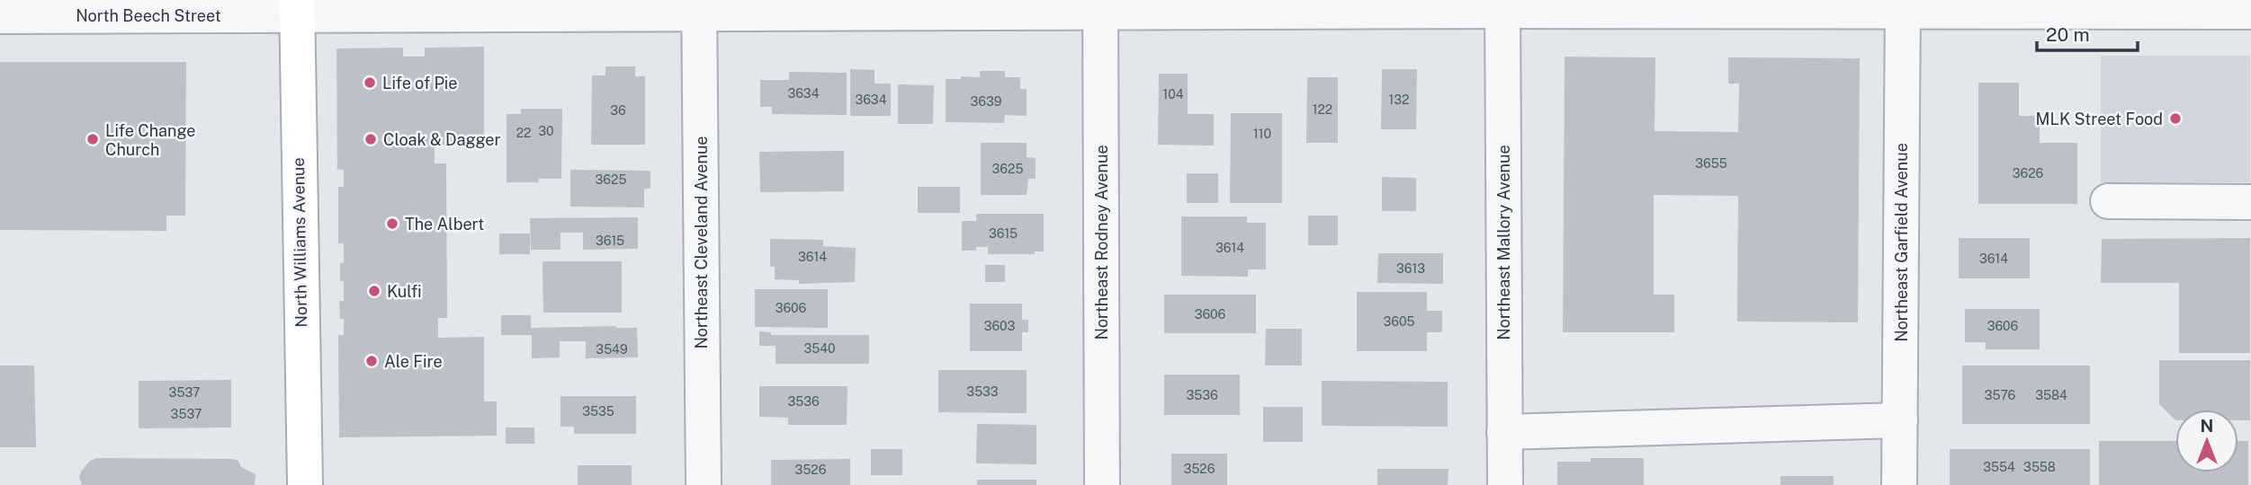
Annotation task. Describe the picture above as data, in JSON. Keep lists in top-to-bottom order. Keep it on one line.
{"streets":{"main road":["North Williams Avenue"],"street":["North Beech Street","Northeast Cleveland Avenue","Northeast Rodney Avenue","Northeast Mallory Avenue","Northeast Garfield Avenue"]},"crossings":[["North Beech Street","North Williams Avenue"],["North Beech Street","Northeast Cleveland Avenue"],["North Beech Street","Northeast Rodney Avenue"],["North Beech Street","Northeast Mallory Avenue"],["North Beech Street","Northeast Garfield Avenue"]],"places":["Life of Pie","MLK Street Food","Life Change Church","Cloak & Dagger","The Albert","Kulfi","Ale Fire"],"house_numbers":["3634","104","3634","132","3639","122","36","30","22","110","3655","3625","3626","3625","3615","3615","3614","3614","3614","3613","3606","3606","3605","3603","3606","3540","3549","3533","3537","3536","3576","3584","3536","3535","3537","3554","3558","3526","3526"],"scale_bar":"20 m","north":"top"}
